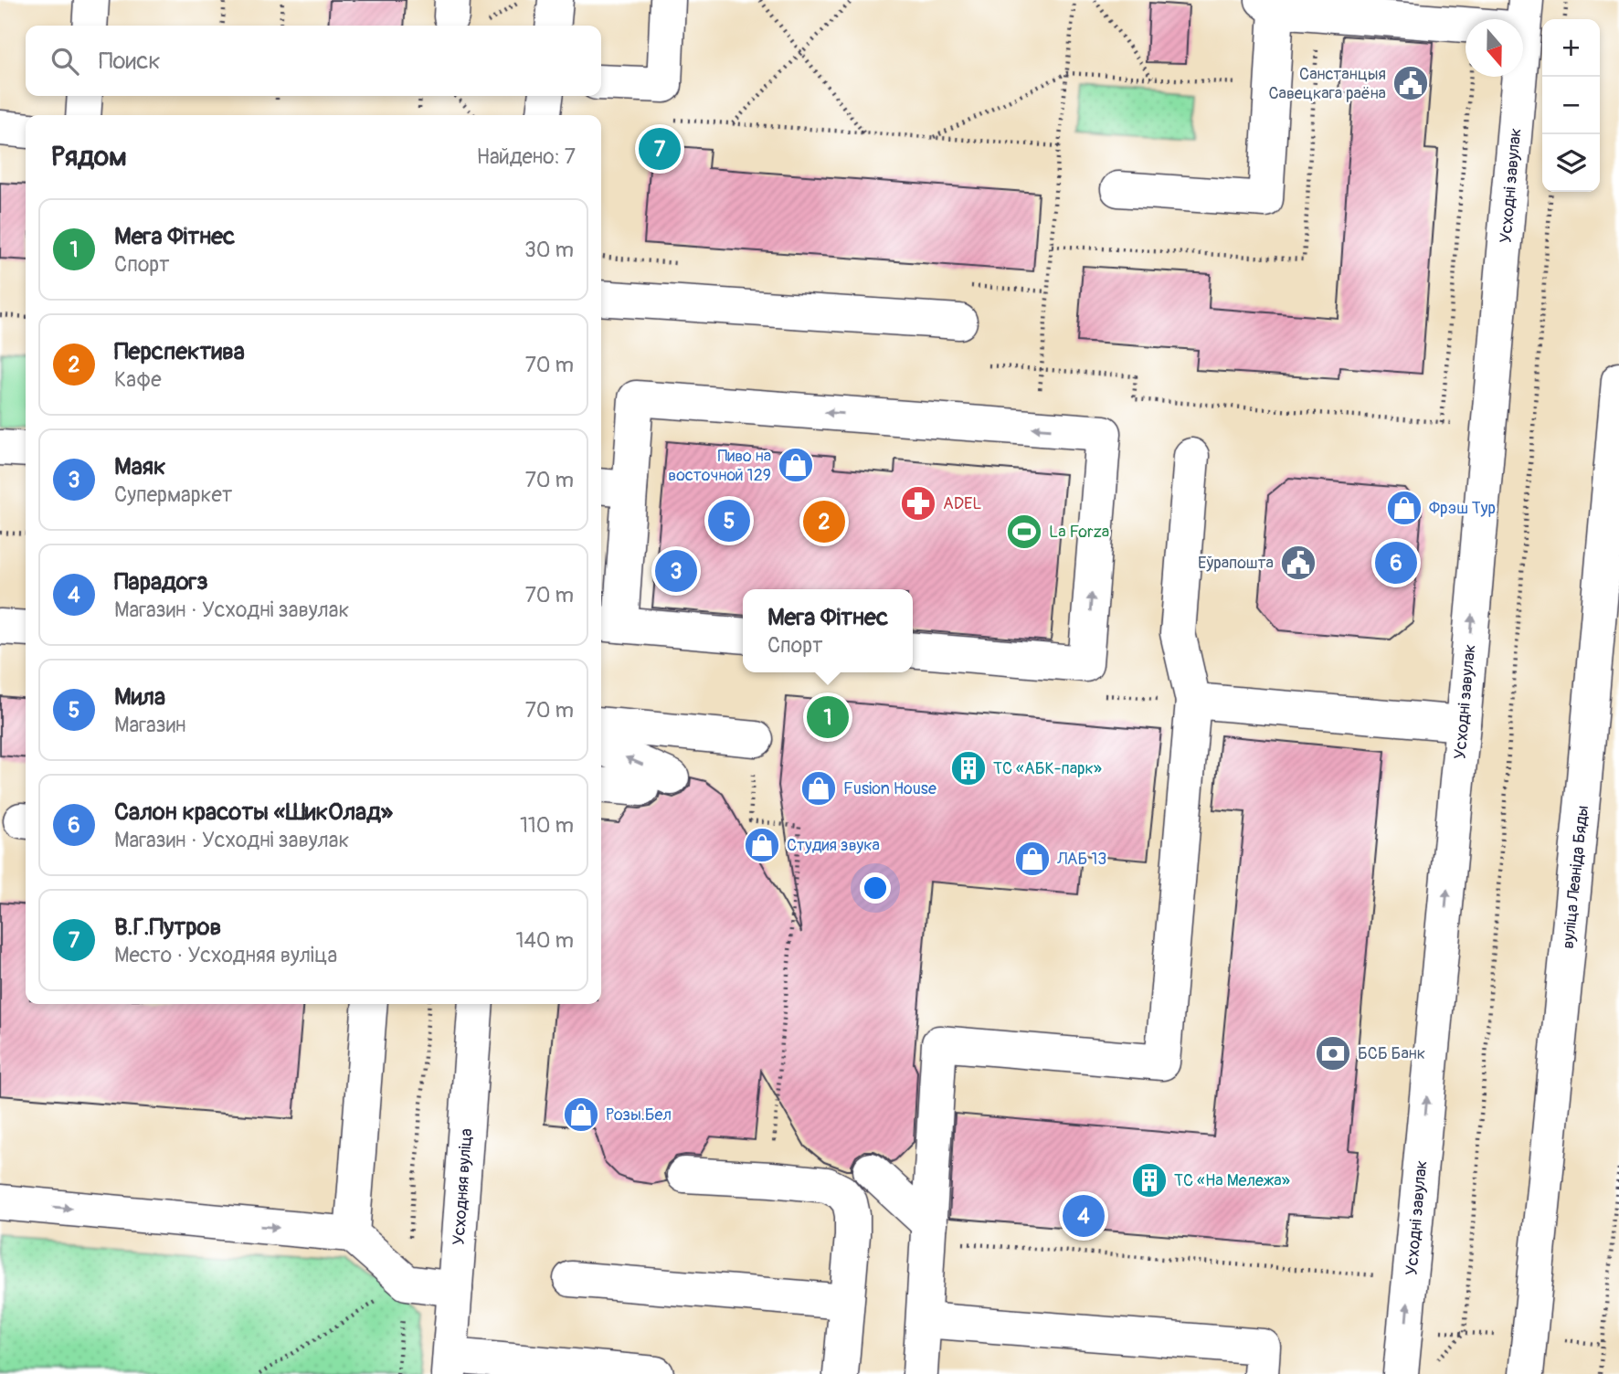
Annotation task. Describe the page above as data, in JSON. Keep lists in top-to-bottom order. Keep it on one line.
{"streets":{"street":["Усходні завулак","вуліца Леаніда Бяды","Усходняя вуліца"]},"one_way":["Усходні завулак"],"places":{"public building":["Санстанцыя Савецкага раёна","Еўрапошта"],"shop":["Пиво на восточной 129","Фрэш Тур","Fusion House","Студия звука","ЛАБ 13","Розы.Бел"],"pharmacy":["ADEL"],"sports":["La Forza"],"building":["ТС «АБК-парк»","ТС «На Мележа»"],"bank":["БСБ Банк"]},"north":"bottom","page":{"map_buttons":["+","−"],"search":"Поиск","heading":["Рядом","Найдено: 7"],"pins":["7","5","2","6","3","1","4"],"list":[{"mark":"1","name":"Мега Фітнес","note":"Спорт","value":"30 m"},{"mark":"2","name":"Перспектива","note":"Кафе","value":"70 m"},{"mark":"3","name":"Маяк","note":"Супермаркет","value":"70 m"},{"mark":"4","name":"Парадогз","note":"Магазин · Усходні завулак","value":"70 m"},{"mark":"5","name":"Мила","note":"Магазин","value":"70 m"},{"mark":"6","name":"Салон красоты «ШикОлад»","note":"Магазин · Усходні завулак","value":"110 m"},{"mark":"7","name":"В.Г.Путров","note":"Место · Усходняя вуліца","value":"140 m"}],"popup":["Мега Фітнес","Спорт"]}}
